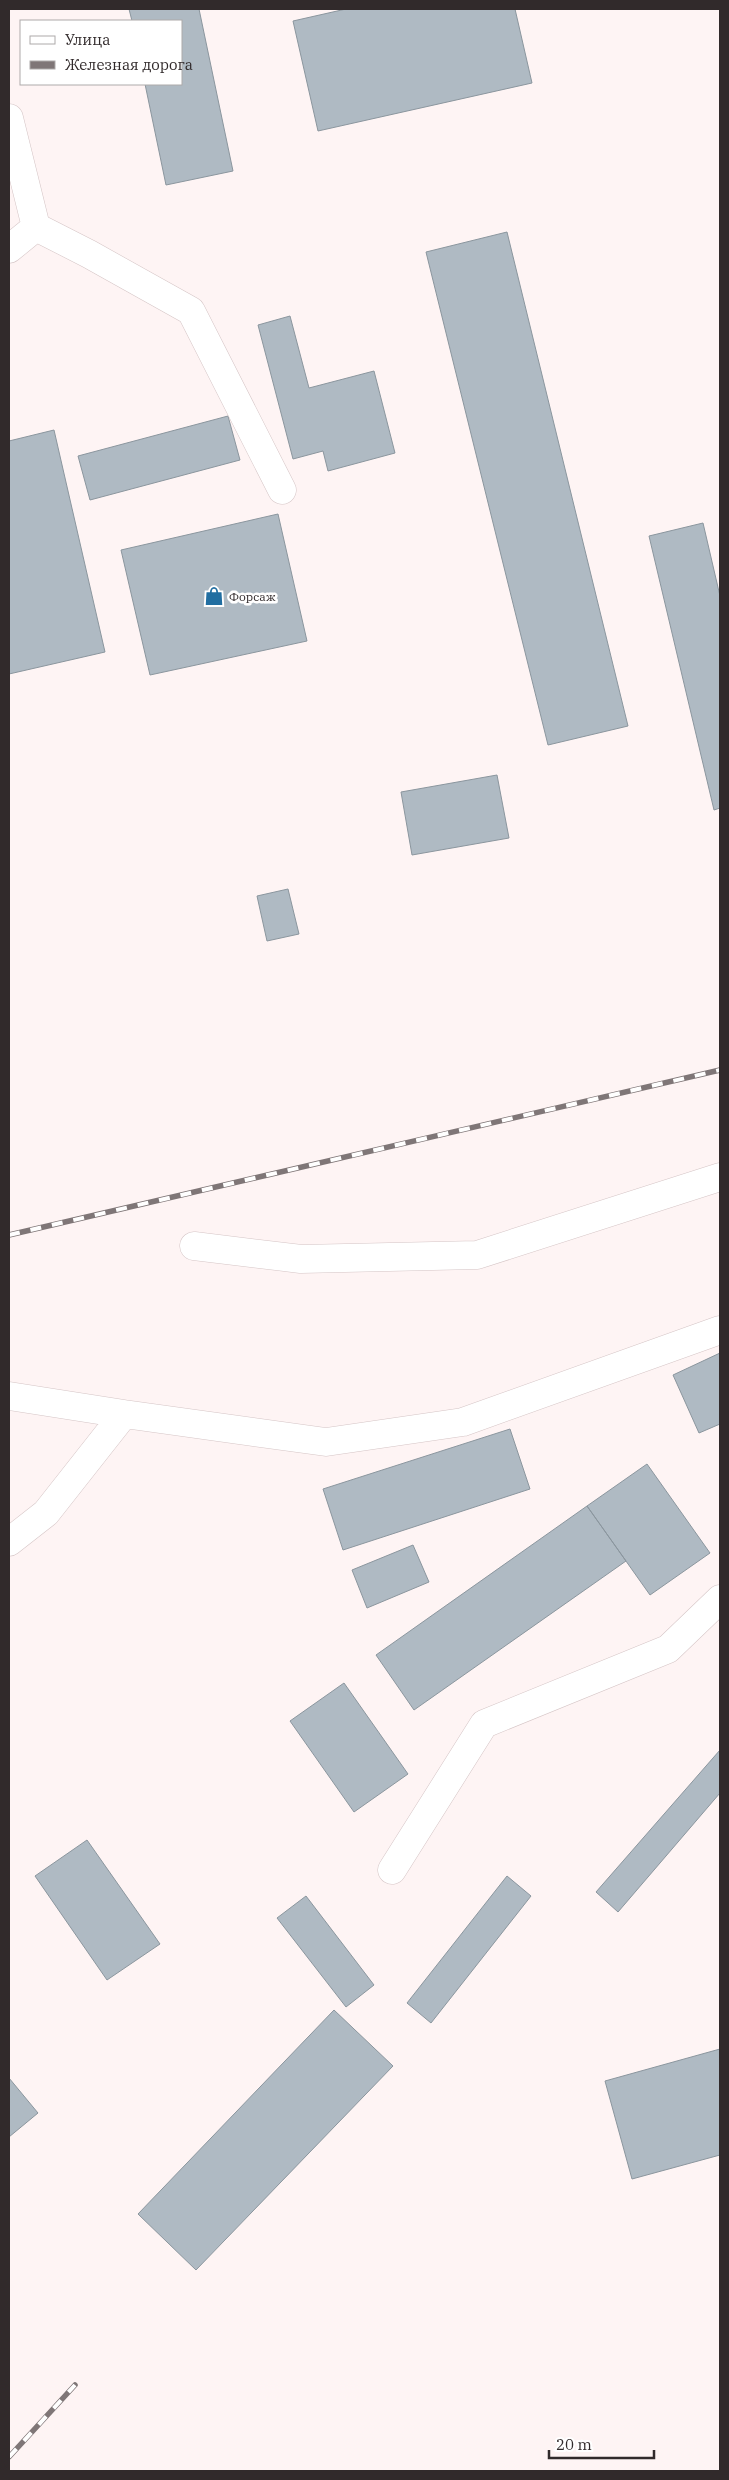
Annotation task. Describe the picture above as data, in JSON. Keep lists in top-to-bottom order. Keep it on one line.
{"places":{"shop":["Форсаж"]},"legend":["Улица","Железная дорога"],"scale_bar":"20 m"}
